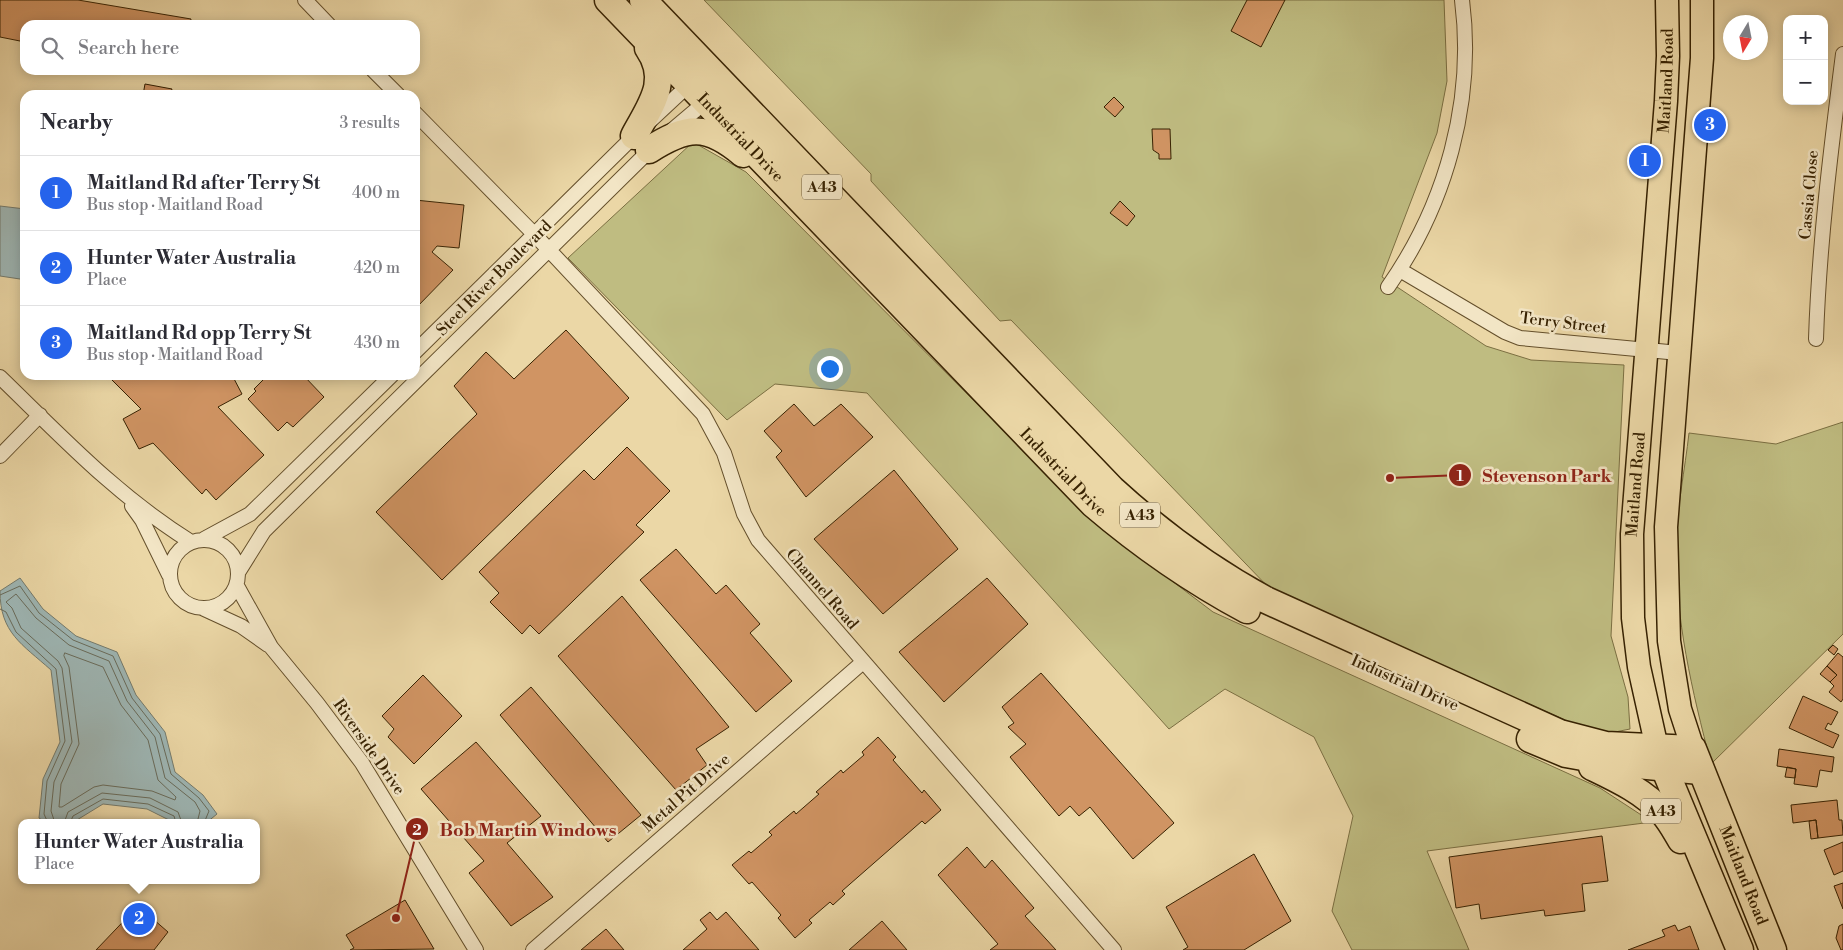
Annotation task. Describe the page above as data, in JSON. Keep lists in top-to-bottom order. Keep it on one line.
{"streets":{"highway":["Maitland Road","Industrial Drive","A43"],"street":["Cassia Close","Steel River Boulevard","Terry Street","Channel Road","Riverside Drive","Metal Pit Drive"]},"crossings":[["Maitland Road","Industrial Drive"],["Maitland Road","A43"],["Maitland Road","Terry Street"],["Industrial Drive","A43"],["Industrial Drive","Steel River Boulevard"],["Steel River Boulevard","Channel Road"],["Steel River Boulevard","Riverside Drive"],["Channel Road","Metal Pit Drive"]],"places":["Stevenson Park","Bob Martin Windows"],"north":"bottom","page":{"map_buttons":["+","−"],"search":"Search here","heading":["Nearby","3 results"],"pins":["3","1","2"],"list":[{"mark":"1","name":"Maitland Rd after Terry St","note":"Bus stop · Maitland Road","value":"400 m"},{"mark":"2","name":"Hunter Water Australia","note":"Place","value":"420 m"},{"mark":"3","name":"Maitland Rd opp Terry St","note":"Bus stop · Maitland Road","value":"430 m"}],"popup":["Hunter Water Australia","Place"]}}
